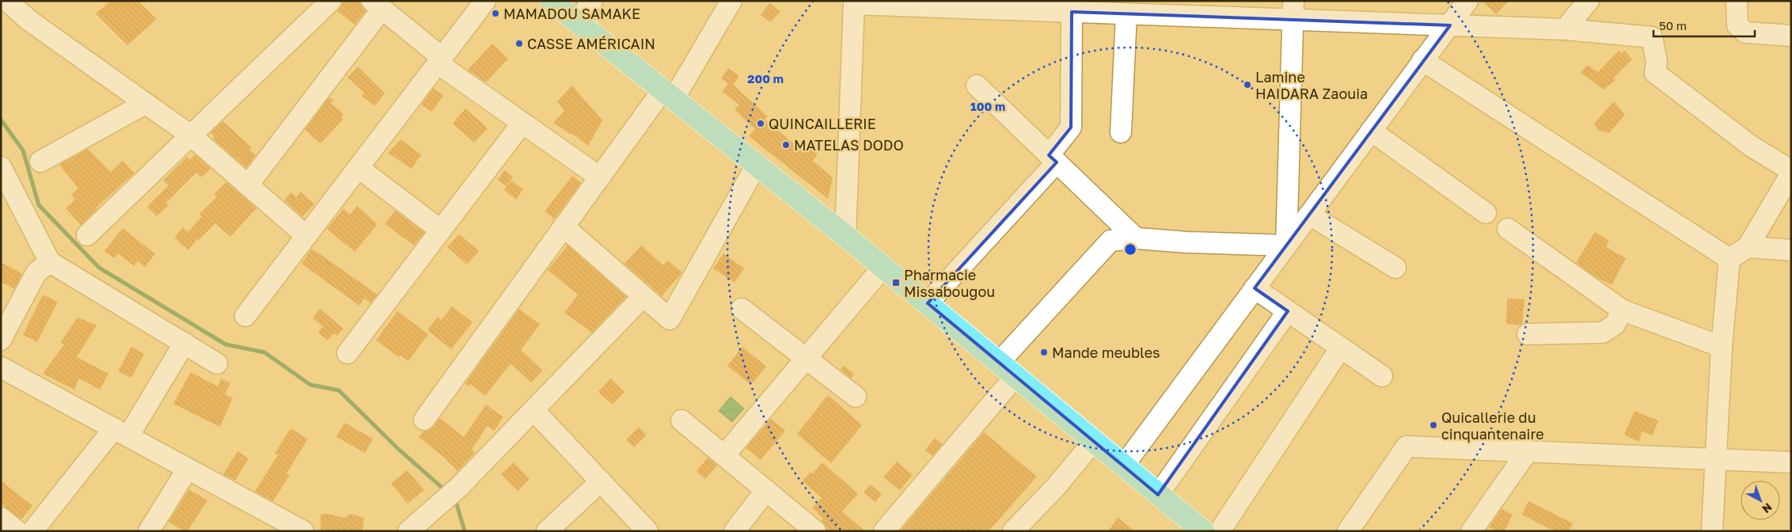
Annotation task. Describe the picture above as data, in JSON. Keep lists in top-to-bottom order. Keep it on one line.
{"places":{"other":["MAMADOU SAMAKE","CASSE AMÉRICAIN","Lamine HAIDARA Zaouia","QUINCAILLERIE","MATELAS DODO","Mande meubles","Quicallerie du cinquantenaire"],"transit":["Pharmacie Missabougou"]},"scale_bar":"50 m","north":"bottom right","rings":["200 m","100 m"]}
